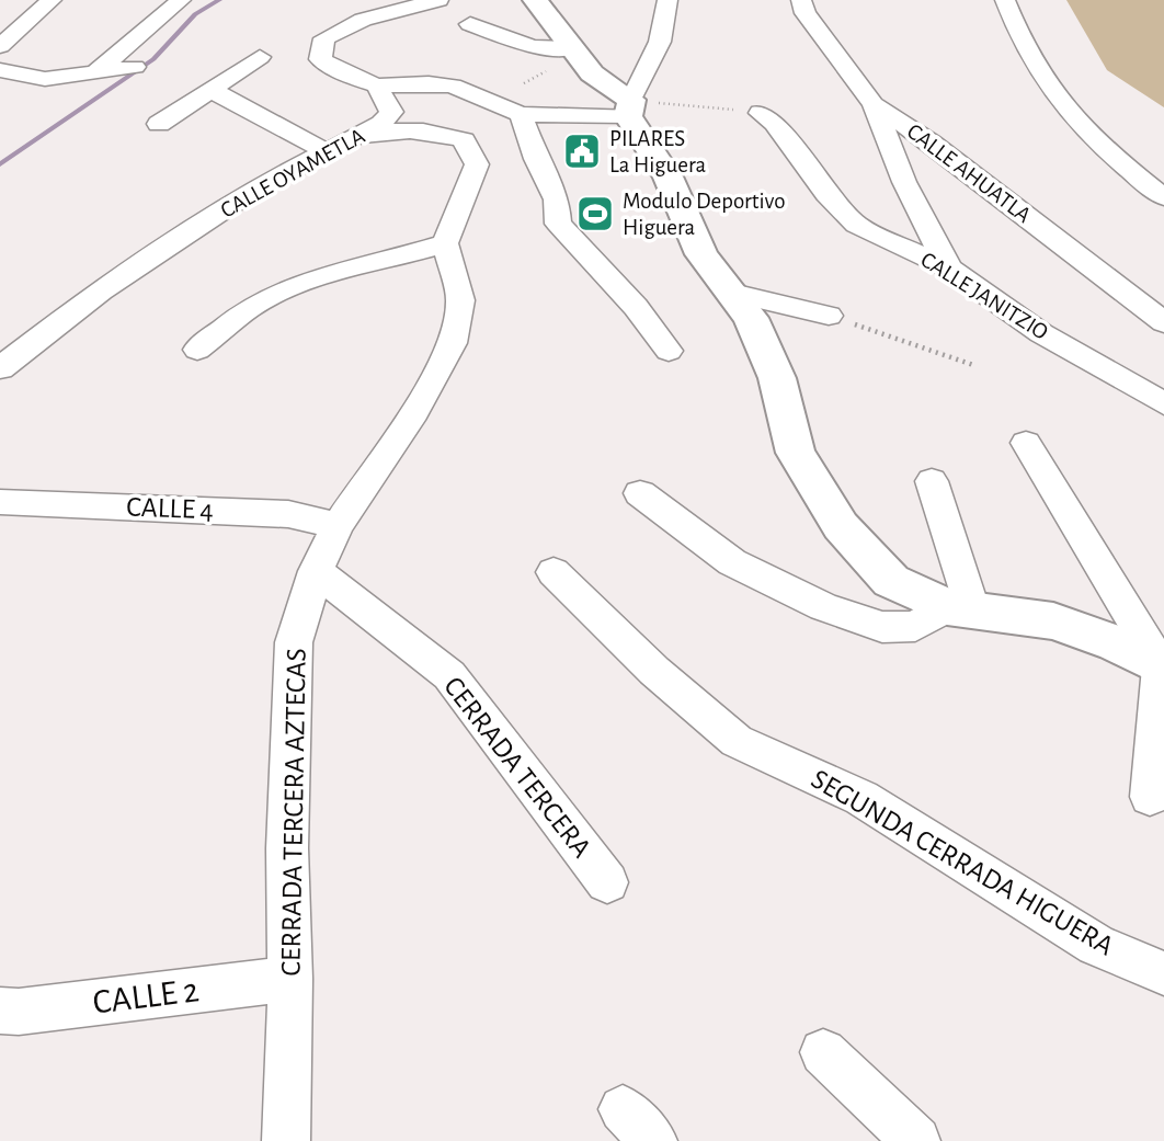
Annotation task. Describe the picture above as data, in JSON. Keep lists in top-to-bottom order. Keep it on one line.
{"streets":{"street":["CALLE OYAMETLA","CALLE AHUATLA","CALLE JANITZIO","CALLE 4","CERRADA TERCERA","CERRADA TERCERA AZTECAS","SEGUNDA CERRADA HIGUERA","CALLE 2"]},"crossings":[["CALLE 4","CERRADA TERCERA AZTECAS"],["CERRADA TERCERA","CERRADA TERCERA AZTECAS"],["CERRADA TERCERA AZTECAS","CALLE 2"]],"places":{"public building":["PILARES La Higuera"],"sports":["Modulo Deportivo Higuera"]}}
